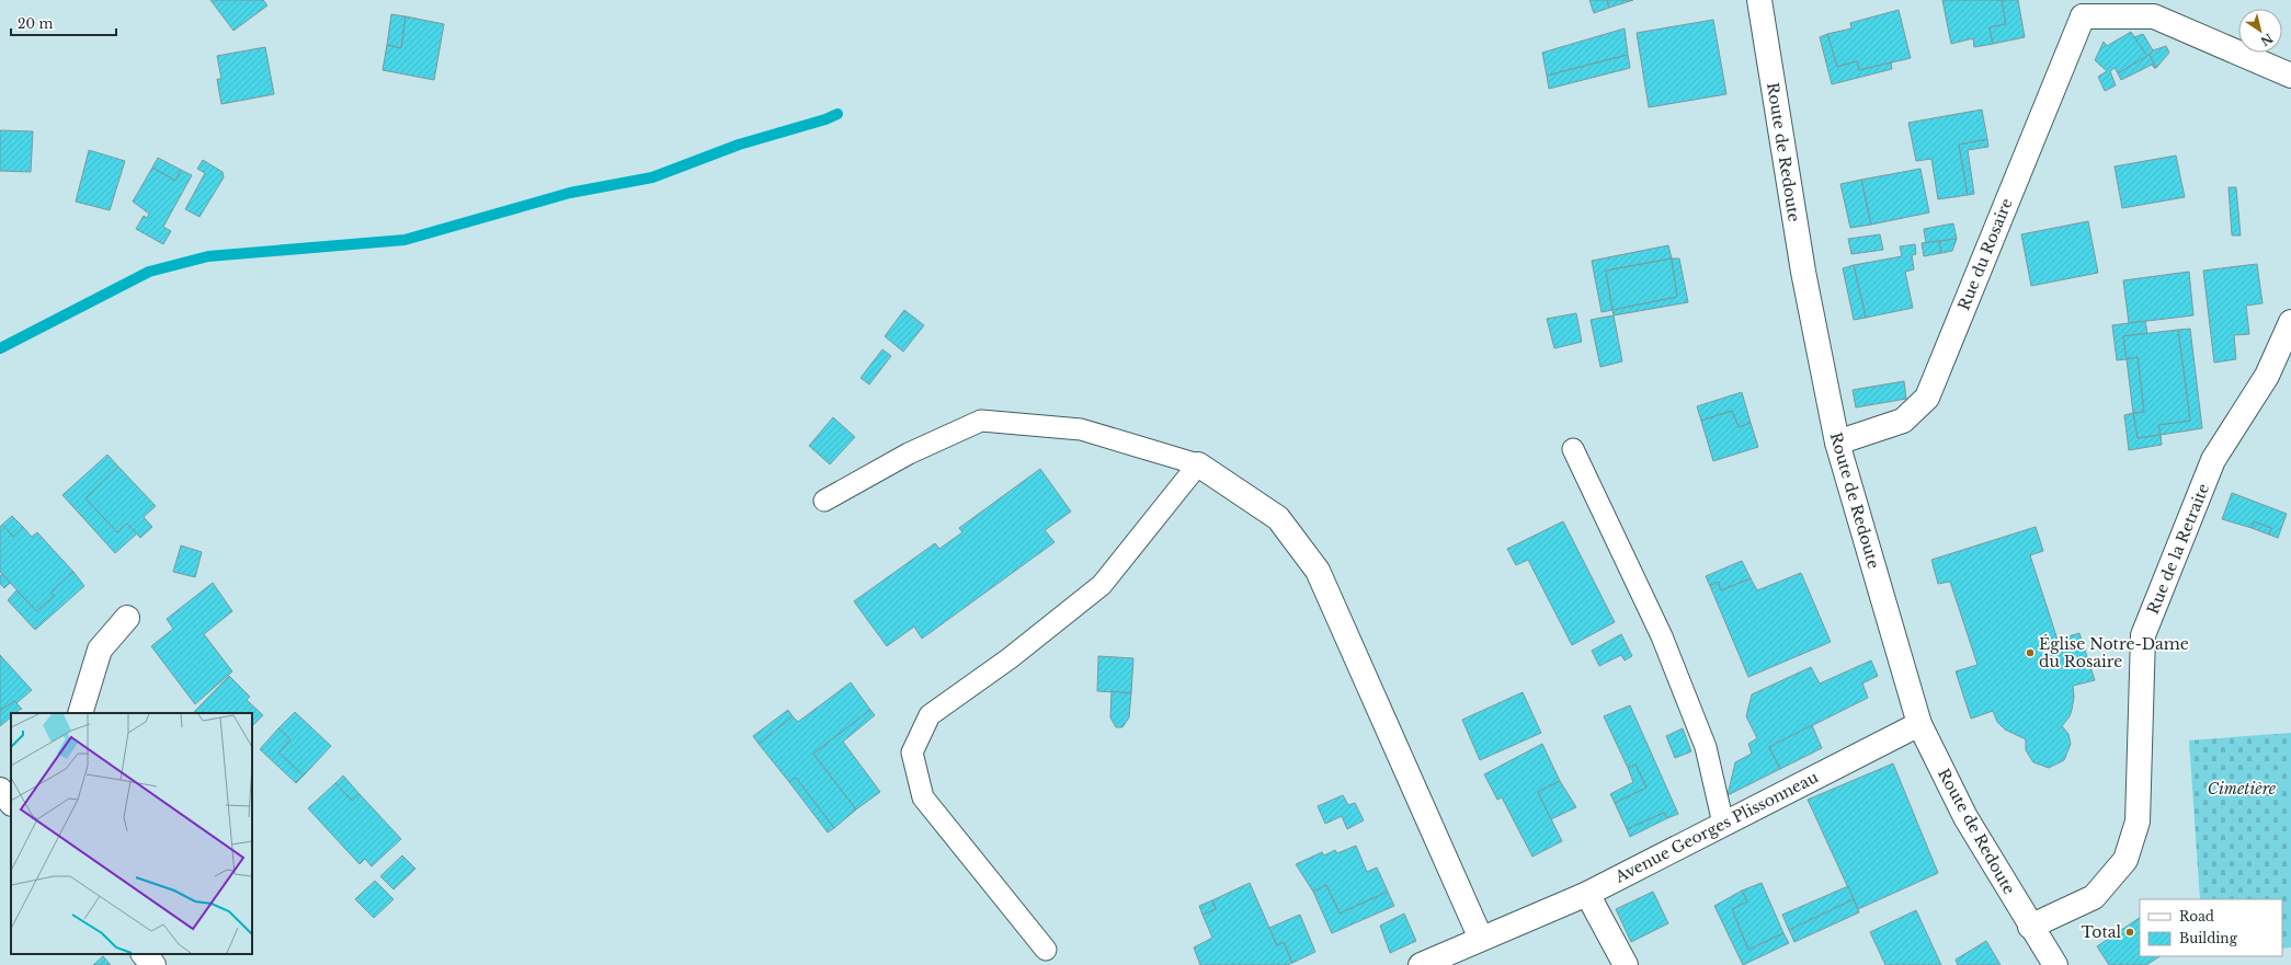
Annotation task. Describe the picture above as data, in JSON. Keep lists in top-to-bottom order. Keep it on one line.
{"streets":{"street":["Route de Redoute","Rue du Rosaire","Rue de la Retraite","Avenue Georges Plissonneau"]},"crossings":[["Route de Redoute","Rue du Rosaire"],["Route de Redoute","Rue de la Retraite"],["Route de Redoute","Avenue Georges Plissonneau"]],"parks":["Cimetière"],"places":["Église Notre-Dame du Rosaire","Total"],"legend":["Road","Building"],"scale_bar":"20 m","north":"bottom right"}
